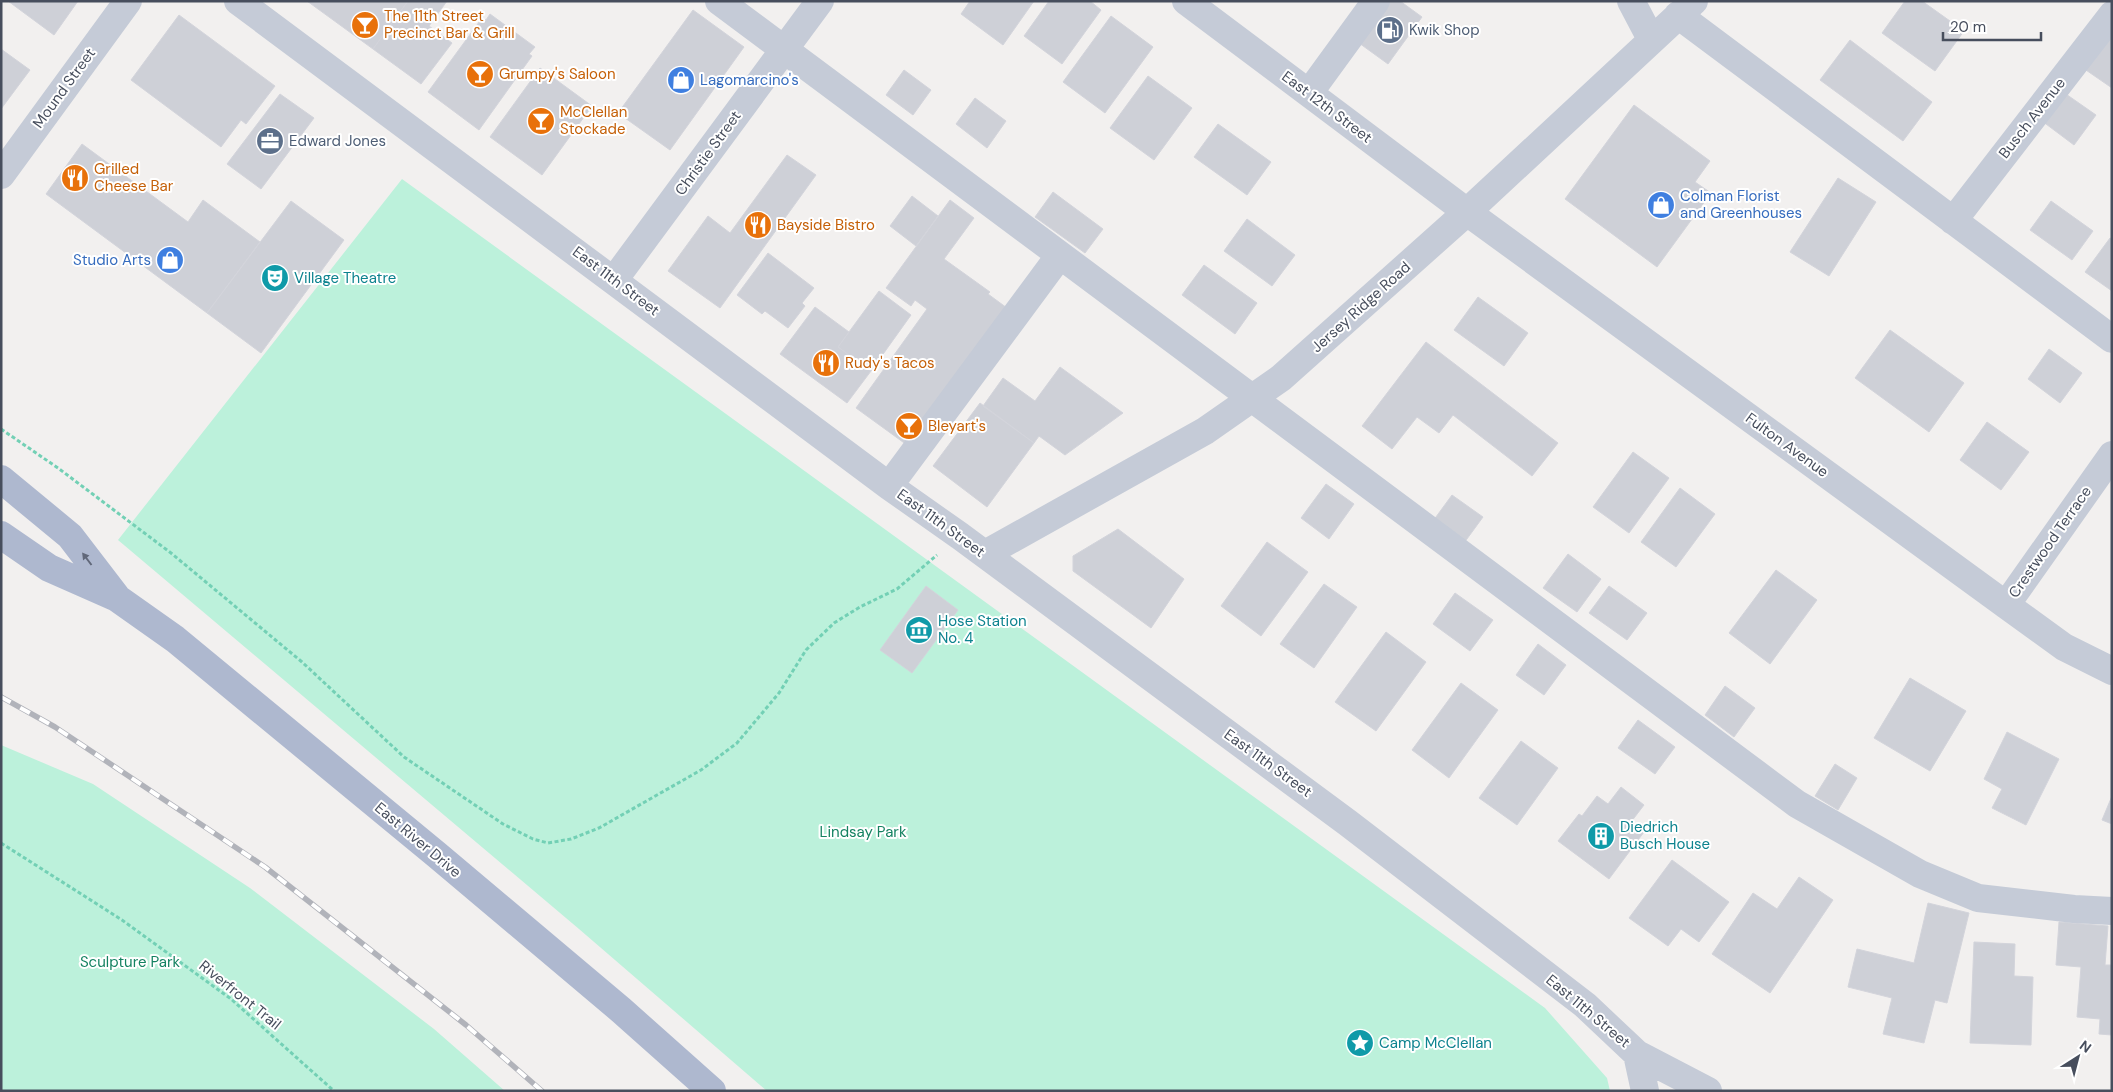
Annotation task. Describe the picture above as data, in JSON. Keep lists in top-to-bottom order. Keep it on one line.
{"streets":{"main road":["East River Drive"],"street":["Mound Street","East 12th Street","Busch Avenue","Christie Street","East 11th Street","Jersey Ridge Road","Fulton Avenue","Crestwood Terrace"],"path":["Riverfront Trail"]},"crossings":[["East 12th Street","Jersey Ridge Road"],["East 12th Street","Fulton Avenue"],["Christie Street","East 11th Street"],["East 11th Street","Jersey Ridge Road"],["Jersey Ridge Road","Fulton Avenue"],["Fulton Avenue","Crestwood Terrace"]],"parks":["Lindsay Park","Sculpture Park"],"places":{"bar":["The 11th Street Precinct Bar & Grill","Grumpy's Saloon","McClellan Stockade","Bleyart's"],"fuel station":["Kwik Shop"],"shop":["Lagomarcino's","Colman Florist and Greenhouses","Studio Arts"],"office":["Edward Jones"],"restaurant":["Grilled Cheese Bar","Bayside Bistro","Rudy's Tacos"],"theatre":["Village Theatre"],"museum":["Hose Station No. 4"],"building":["Diedrich Busch House"],"place":["Camp McClellan"]},"scale_bar":"20 m","north":"top right"}
